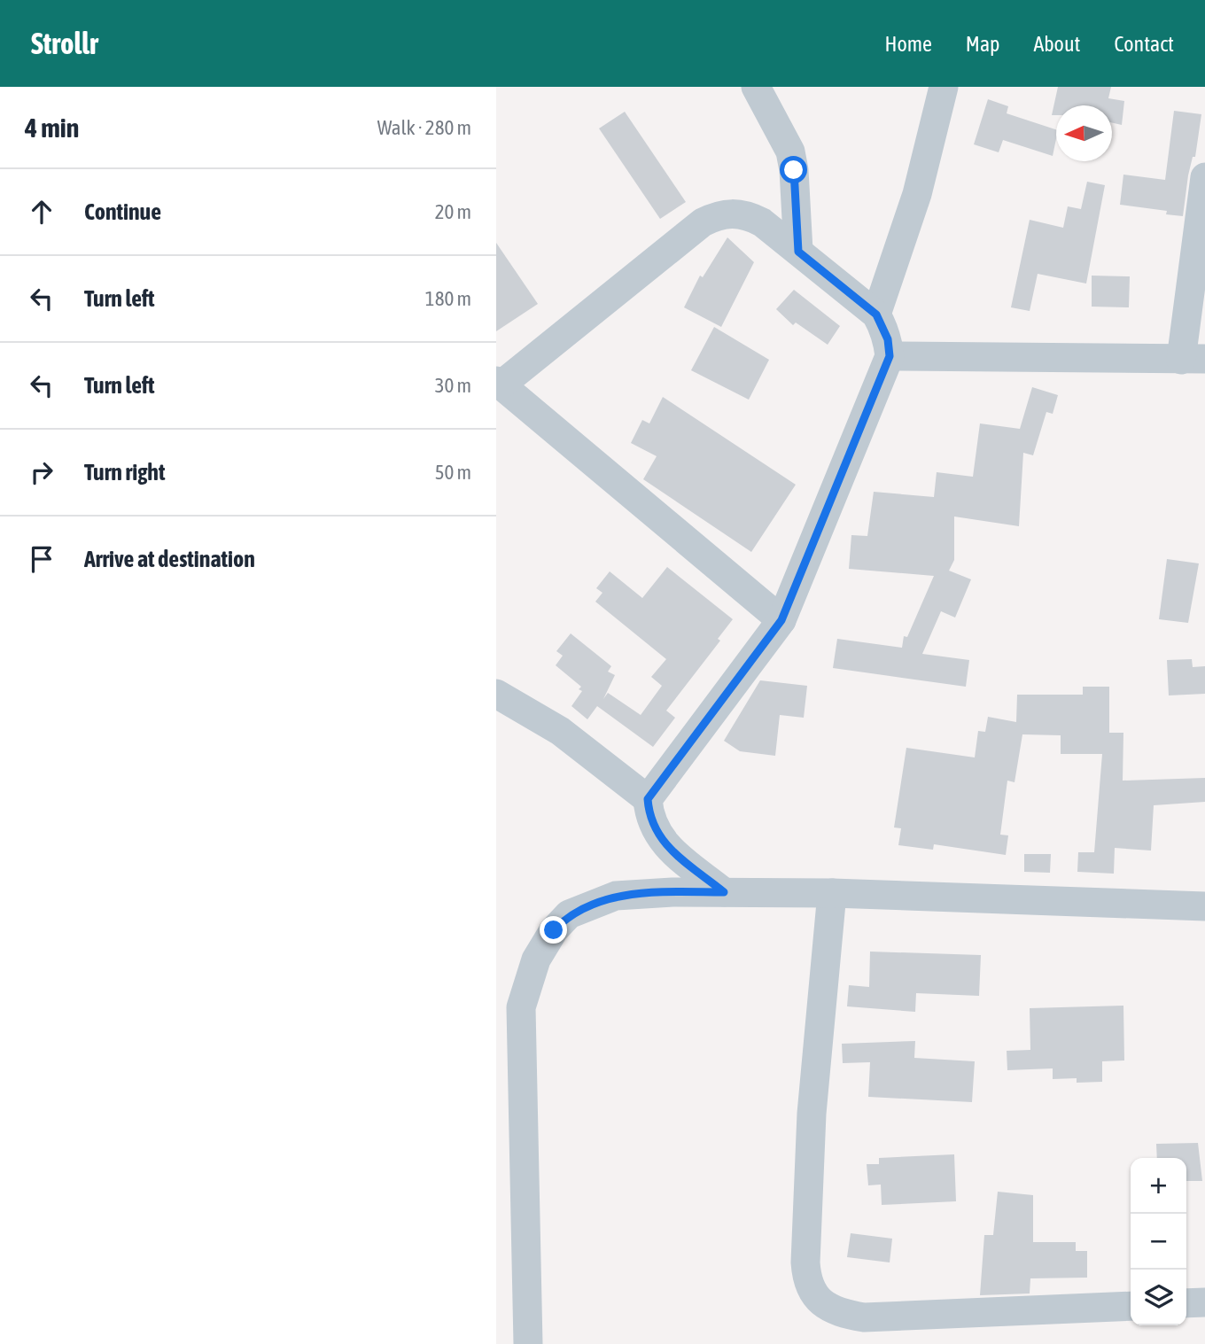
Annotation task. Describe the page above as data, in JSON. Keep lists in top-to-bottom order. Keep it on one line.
{"north":"left","page":{"header":"Strollr","nav":["Home","Map","About","Contact"],"heading":["4 min","Walk · 280 m"],"list":[["Continue","20 m"],["Turn left","180 m"],["Turn left","30 m"],["Turn right","50 m"],"Arrive at destination"],"map_buttons":["+","−"]}}
